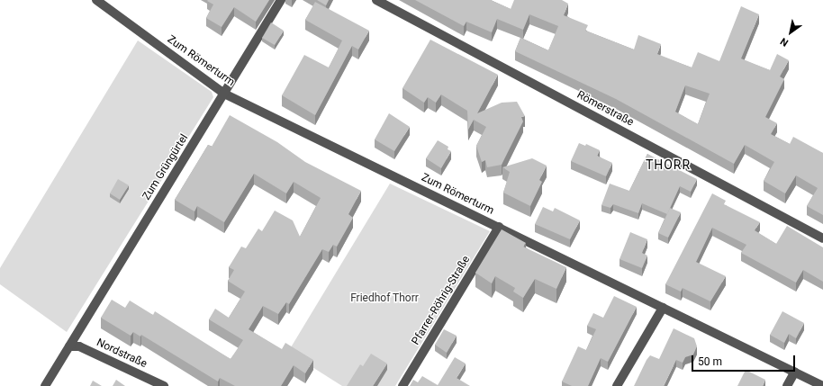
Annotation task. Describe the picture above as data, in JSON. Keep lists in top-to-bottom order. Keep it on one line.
{"streets":{"street":["Zum Römerturm","Römerstraße","Zum Grüngürtel","Pfarrer-Röhrig-Straße","Nordstraße"]},"crossings":[["Zum Römerturm","Zum Grüngürtel"],["Zum Römerturm","Pfarrer-Röhrig-Straße"],["Zum Grüngürtel","Nordstraße"]],"districts":["THORR"],"parks":["Friedhof Thorr"],"scale_bar":"50 m","north":"bottom left"}
